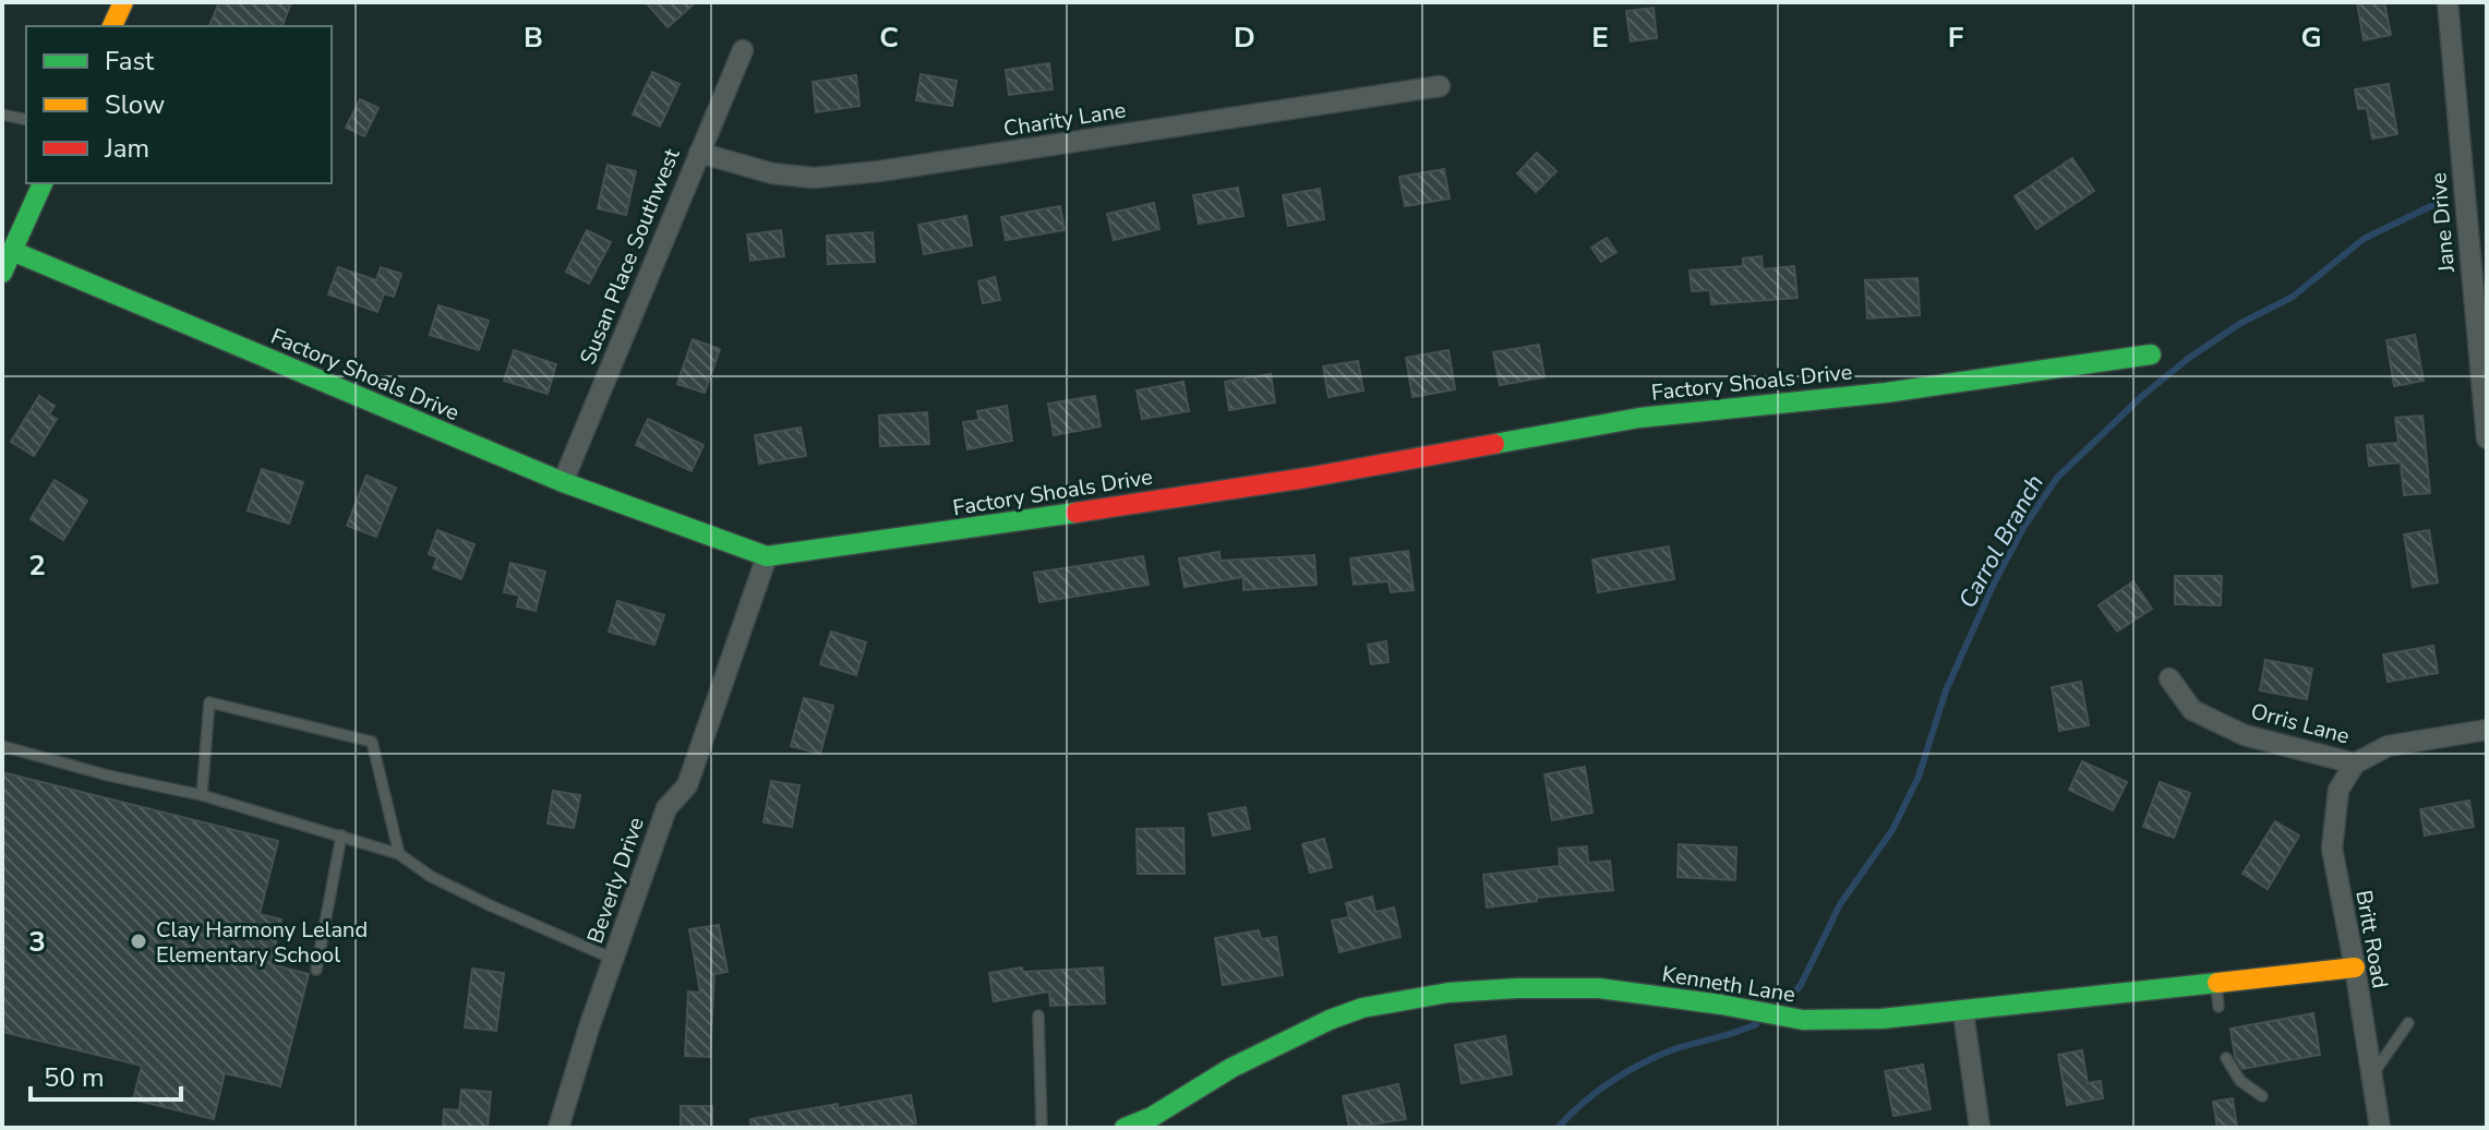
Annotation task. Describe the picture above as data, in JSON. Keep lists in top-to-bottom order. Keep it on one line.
{"streets":{"street":["Charity Lane","Jane Drive","Susan Place Southwest","Factory Shoals Drive","Orris Lane","Beverly Drive","Britt Road","Kenneth Lane"]},"crossings":[["Charity Lane","Susan Place Southwest"],["Susan Place Southwest","Factory Shoals Drive"],["Factory Shoals Drive","Beverly Drive"],["Orris Lane","Britt Road"],["Britt Road","Kenneth Lane"]],"water":["Carrol Branch"],"places":["Clay Harmony Leland Elementary School"],"legend":["Fast","Slow","Jam"],"scale_bar":"50 m","grid":{"columns":["B","C","D","E","F","G"],"rows":["2","3"]}}
